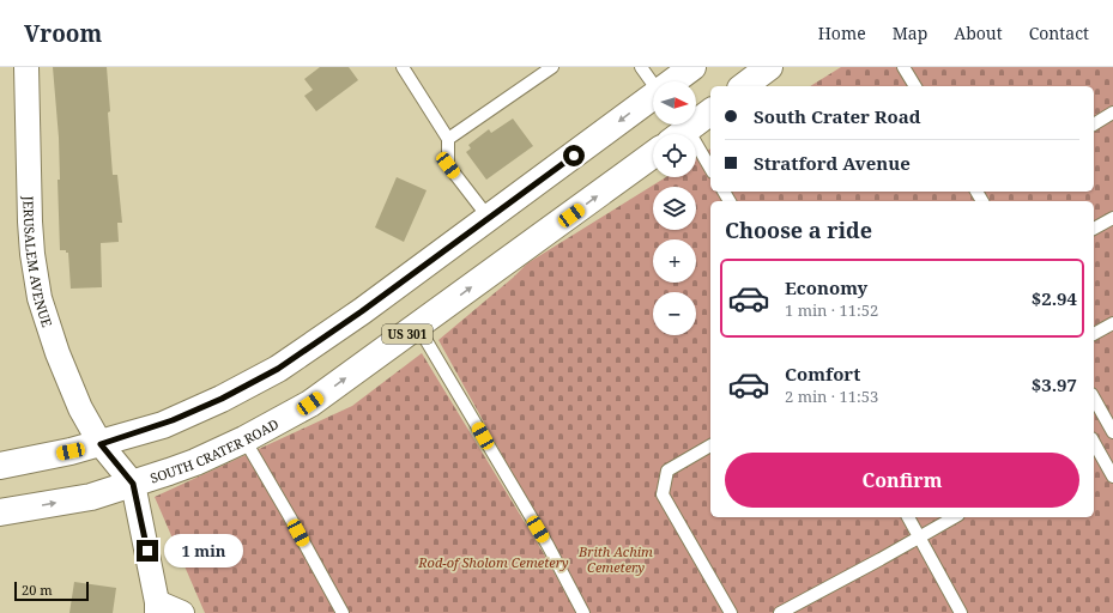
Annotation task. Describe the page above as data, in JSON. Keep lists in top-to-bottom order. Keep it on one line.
{"streets":{"main road":["US 301","SOUTH CRATER ROAD"],"street":["JERUSALEM AVENUE"]},"crossings":[["JERUSALEM AVENUE","SOUTH CRATER ROAD"]],"parks":["Brith Achim Cemetery","Rod-of Sholom Cemetery"],"scale_bar":"20 m","north":"right","page":{"header":"Vroom","nav":["Home","Map","About","Contact"],"map_buttons":["+","−"],"banner":["South Crater Road","Stratford Avenue"],"heading":"Choose a ride","list":[{"name":"Economy","note":"1 min · 11:52","value":"$2.94"},{"name":"Comfort","note":"2 min · 11:53","value":"$3.97"}],"buttons":"Confirm","bubble":"1 min","scale":"20 m"}}
